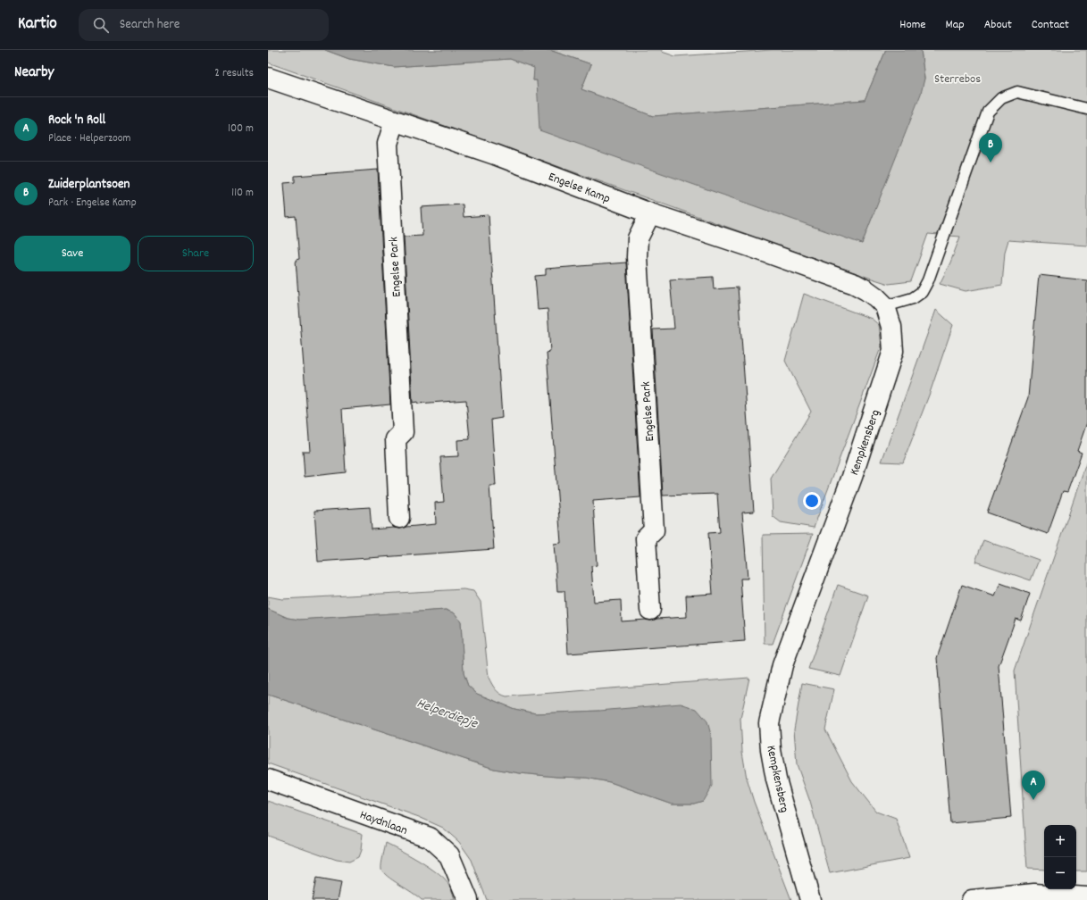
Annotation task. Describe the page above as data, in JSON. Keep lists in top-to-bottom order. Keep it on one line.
{"streets":{"street":["Engelse Kamp","Engelse Park","Kempkensberg","Haydnlaan"]},"crossings":[["Engelse Kamp","Engelse Park"],["Engelse Kamp","Kempkensberg"]],"water":["Helperdiepje"],"parks":["Sterrebos"],"page":{"header":"Kartio","search":"Search here","nav":["Home","Map","About","Contact"],"heading":["Nearby","2 results"],"list":[{"mark":"A","name":"Rock 'n Roll","note":"Place · Helperzoom","value":"100 m"},{"mark":"B","name":"Zuiderplantsoen","note":"Park · Engelse Kamp","value":"110 m"}],"pins":["B","A"],"buttons":["Save","Share"],"map_buttons":["+","−"]}}
